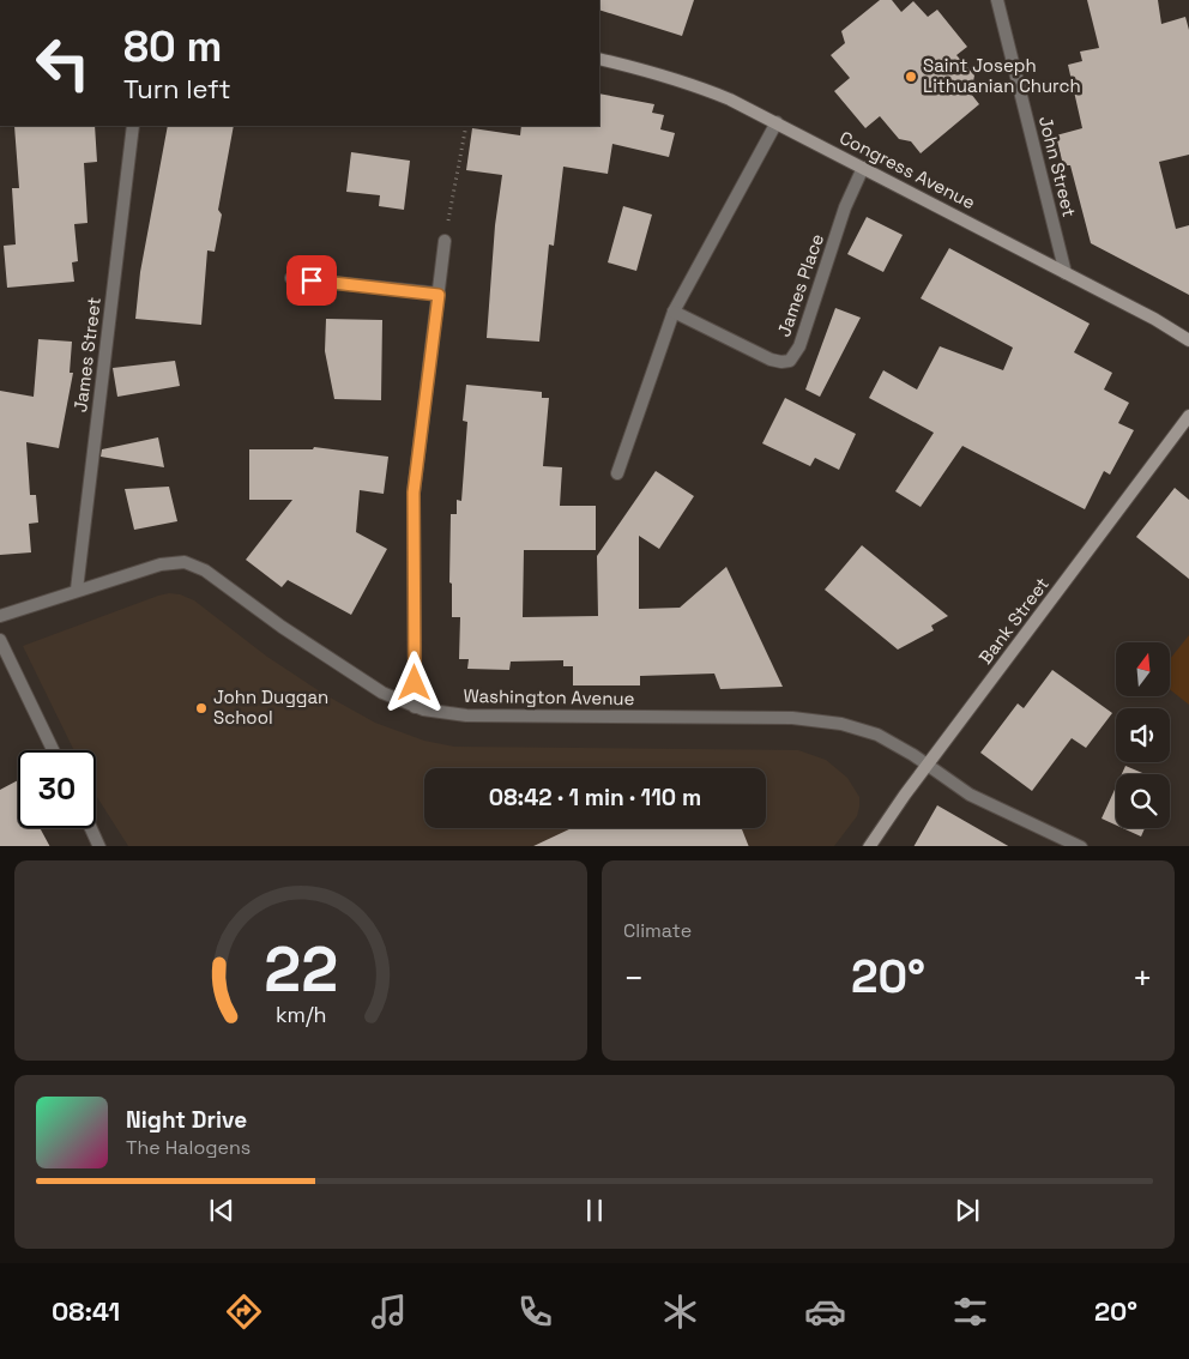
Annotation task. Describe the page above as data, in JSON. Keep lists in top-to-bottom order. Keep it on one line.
{"streets":{"street":["John Street","Congress Avenue","James Place","James Street","Bank Street","Washington Avenue"]},"crossings":[["John Street","Congress Avenue"],["Congress Avenue","James Place"],["James Street","Washington Avenue"],["Bank Street","Washington Avenue"]],"places":["Saint Joseph Lithuanian Church","John Duggan School"],"north":"top","page":{"turn":["80 m","Turn left"],"limit":"30","trip":"08:42 · 1 min · 110 m","tile":"Climate","heat":["−","20°","+"],"song":["Night Drive","The Halogens"],"tabs":["08:41","20°"],"gauge":["22","km/h"]}}
